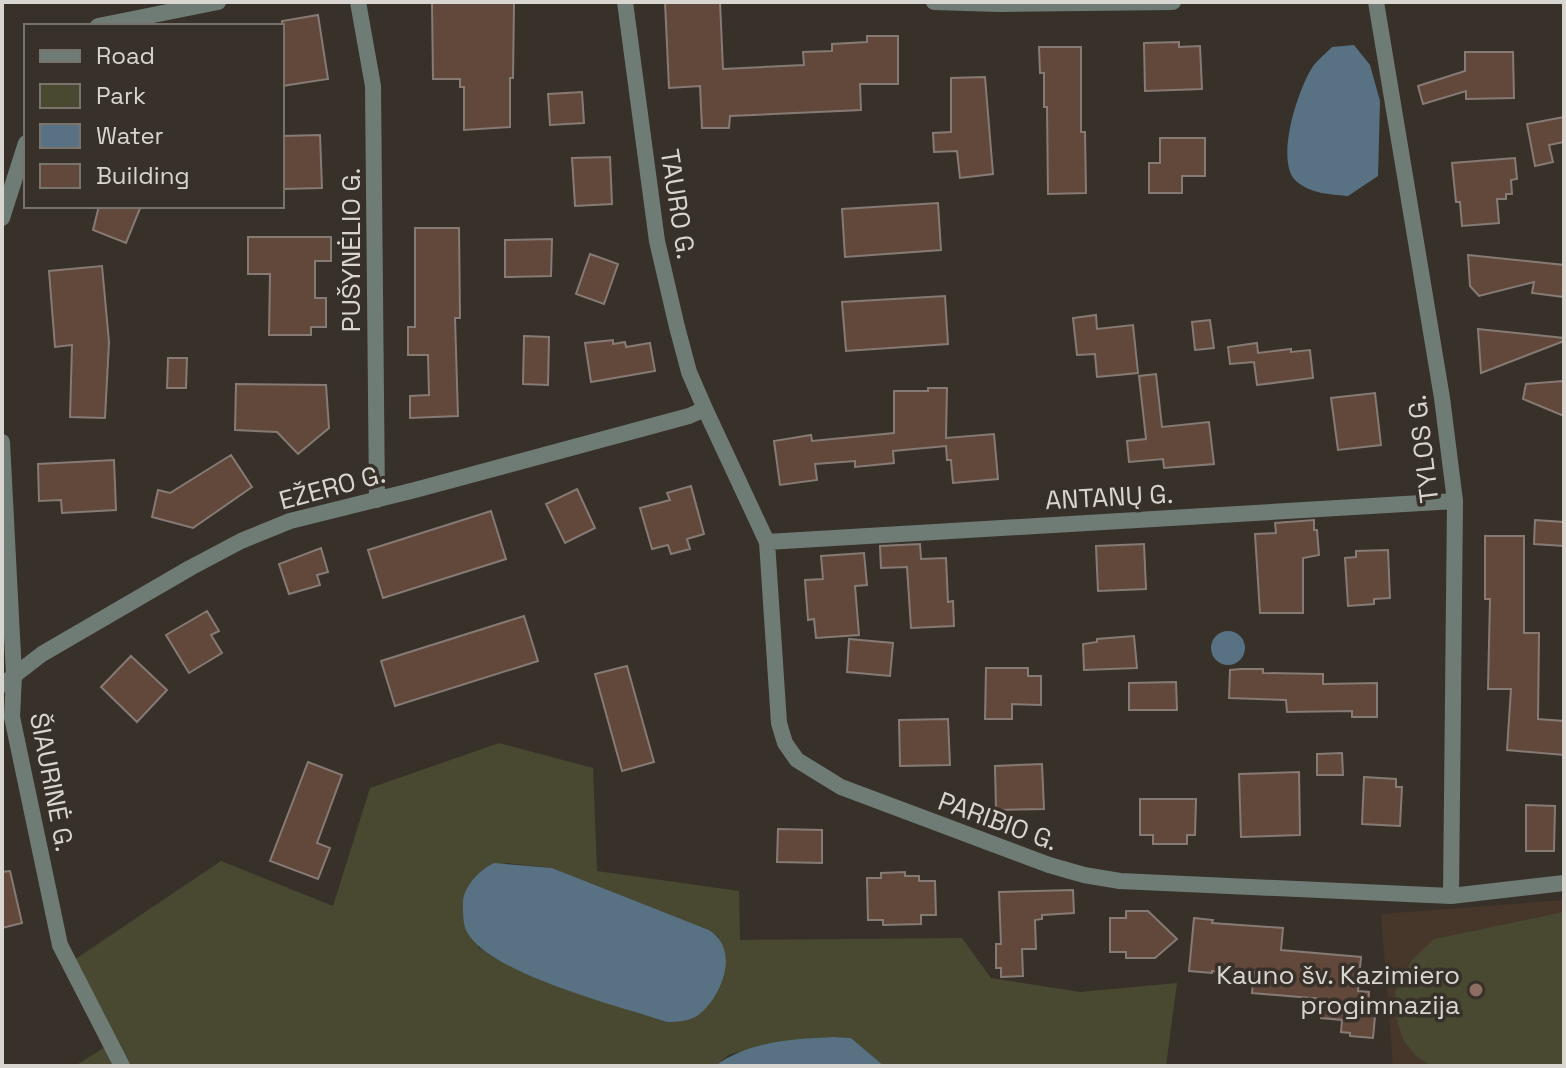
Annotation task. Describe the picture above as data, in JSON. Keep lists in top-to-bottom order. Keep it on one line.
{"streets":{"street":["TAURO G.","PUŠYNĖLIO G.","TYLOS G.","EŽERO G.","ANTANŲ G.","ŠIAURINĖ G.","PARIBIO G."]},"crossings":[["TAURO G.","EŽERO G."],["TAURO G.","PARIBIO G."],["PUŠYNĖLIO G.","EŽERO G."],["TYLOS G.","ANTANŲ G."],["TYLOS G.","PARIBIO G."],["EŽERO G.","ŠIAURINĖ G."],["EŽERO G.","PARIBIO G."],["ANTANŲ G.","PARIBIO G."]],"places":["Kauno šv. Kazimiero progimnazija"],"legend":["Road","Park","Water","Building"]}
